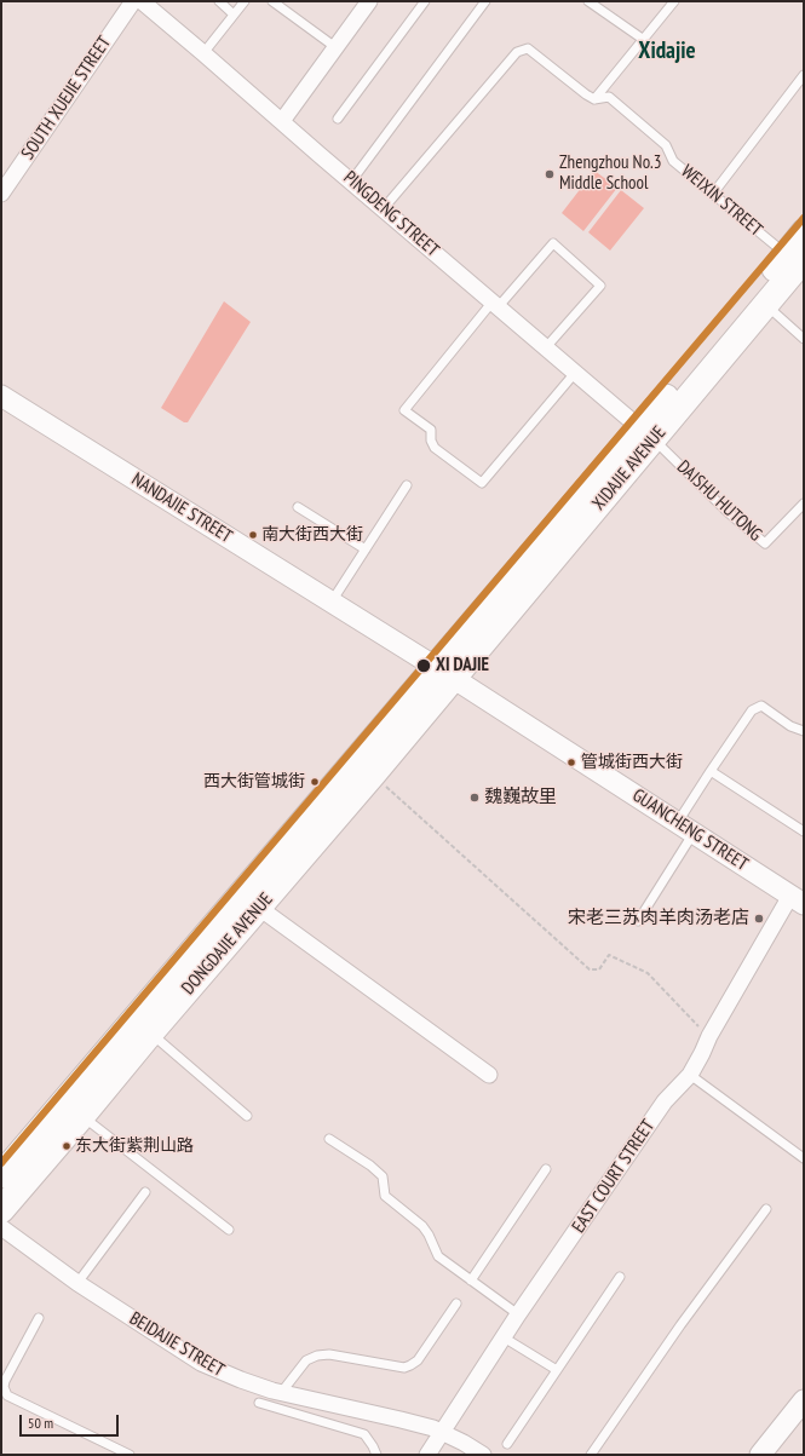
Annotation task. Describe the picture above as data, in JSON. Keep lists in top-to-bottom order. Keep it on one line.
{"streets":{"main road":["XIDAJIE AVENUE","DONGDAJIE AVENUE"],"street":["SOUTH XUEJIE STREET","PINGDENG STREET","NANDAJIE STREET","GUANCHENG STREET","EAST COURT STREET","BEIDAJIE STREET"],"lane":["WEIXIN STREET","DAISHU HUTONG"]},"crossings":[["WEIXIN STREET","XIDAJIE AVENUE"],["PINGDENG STREET","XIDAJIE AVENUE"],["PINGDENG STREET","DAISHU HUTONG"],["XIDAJIE AVENUE","DAISHU HUTONG"],["XIDAJIE AVENUE","NANDAJIE STREET"],["XIDAJIE AVENUE","GUANCHENG STREET"],["XIDAJIE AVENUE","DONGDAJIE AVENUE"],["NANDAJIE STREET","GUANCHENG STREET"],["NANDAJIE STREET","DONGDAJIE AVENUE"],["GUANCHENG STREET","DONGDAJIE AVENUE"],["GUANCHENG STREET","EAST COURT STREET"],["EAST COURT STREET","BEIDAJIE STREET"]],"districts":["Xidajie"],"places":["Zhengzhou No.3 Middle School","南大街西大街","XI DAJIE","管城街西大街","西大街管城街","魏巍故里","宋老三苏肉羊肉汤老店","东大街紫荆山路"],"scale_bar":"50 m"}
